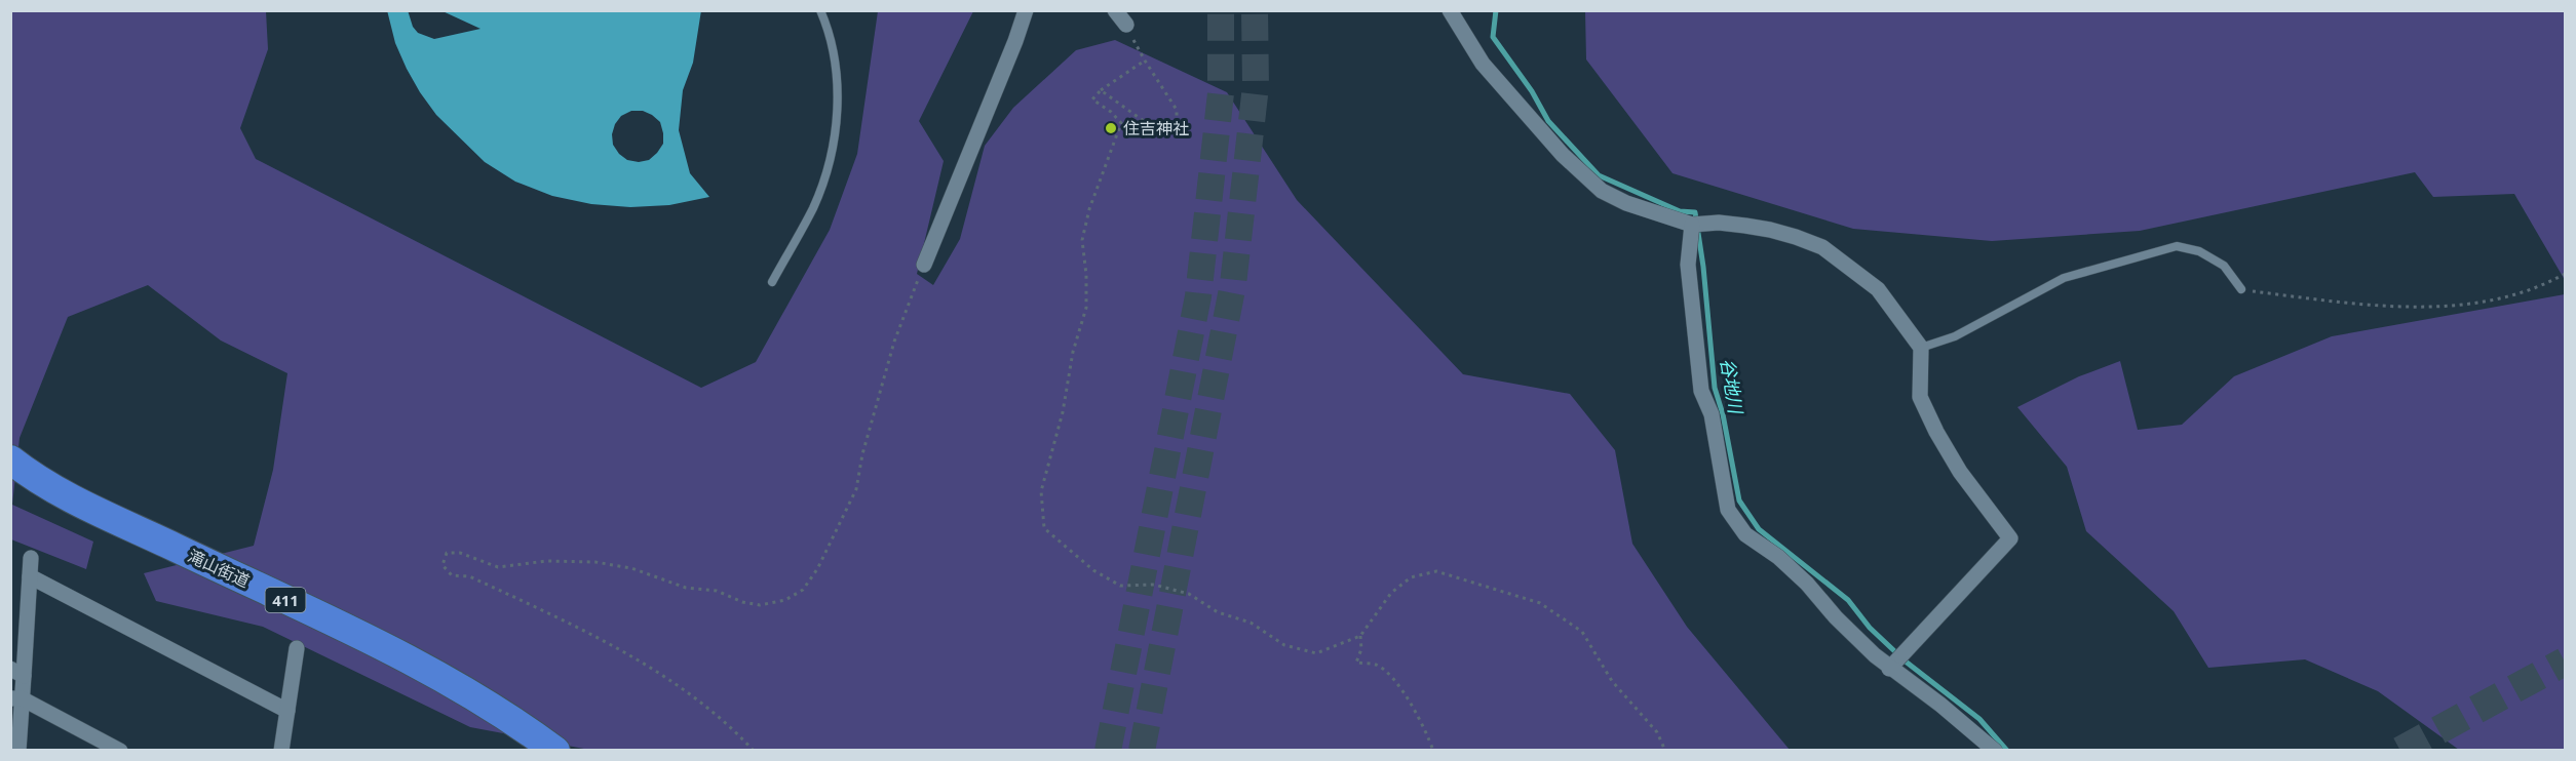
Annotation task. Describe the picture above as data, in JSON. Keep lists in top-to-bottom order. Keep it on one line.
{"streets":{"highway":["滝山街道","411"]},"water":["谷地川"],"places":["住吉神社"]}
